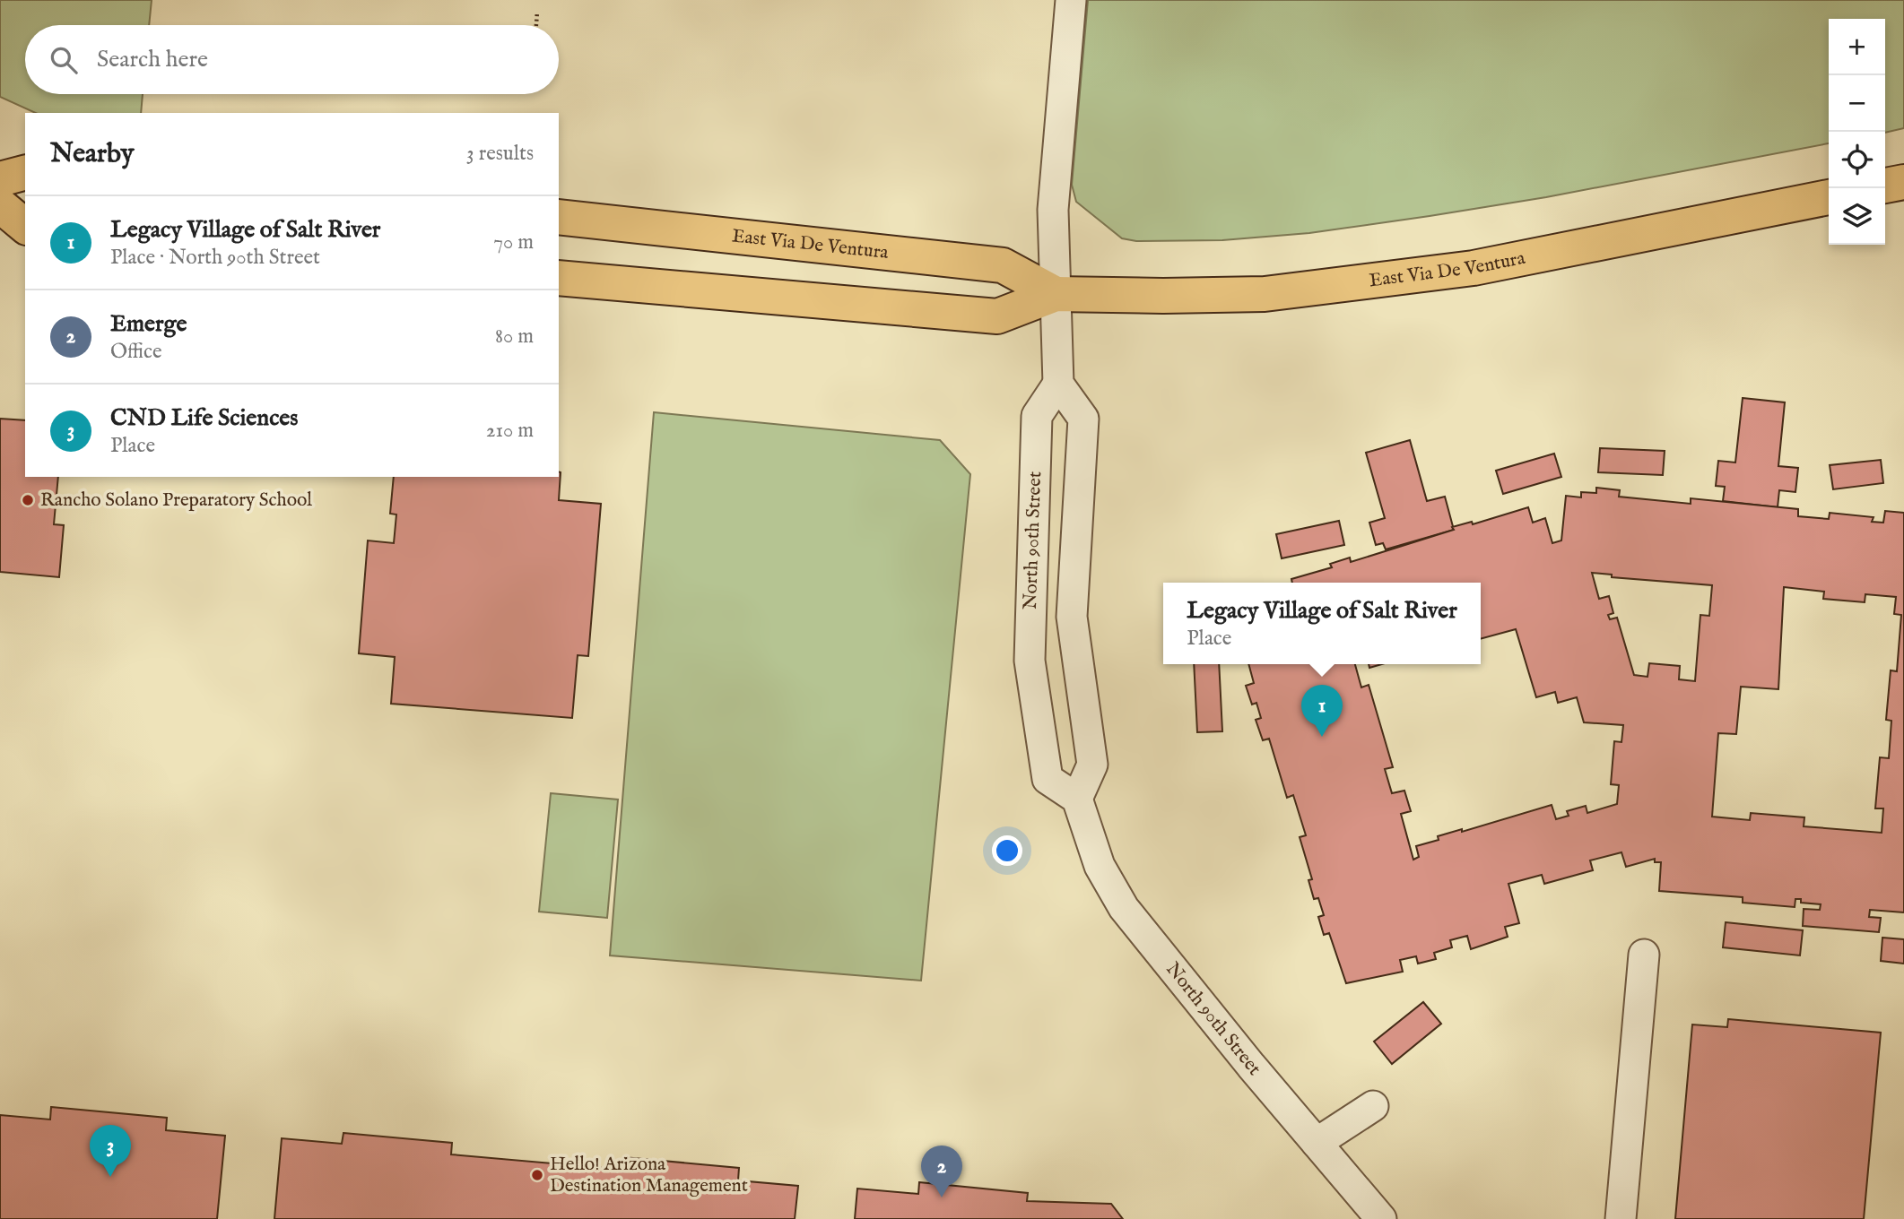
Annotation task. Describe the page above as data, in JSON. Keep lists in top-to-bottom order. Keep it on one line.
{"streets":{"main road":["East Via De Ventura"],"street":["North 90th Street"]},"places":["Rancho Solano Preparatory School","Hello! Arizona Destination Management"],"page":{"map_buttons":["+","−"],"search":"Search here","heading":["Nearby","3 results"],"list":[{"mark":"1","name":"Legacy Village of Salt River","note":"Place · North 90th Street","value":"70 m"},{"mark":"2","name":"Emerge","note":"Office","value":"80 m"},{"mark":"3","name":"CND Life Sciences","note":"Place","value":"210 m"}],"popup":["Legacy Village of Salt River","Place"],"pins":["1","3","2"]}}
